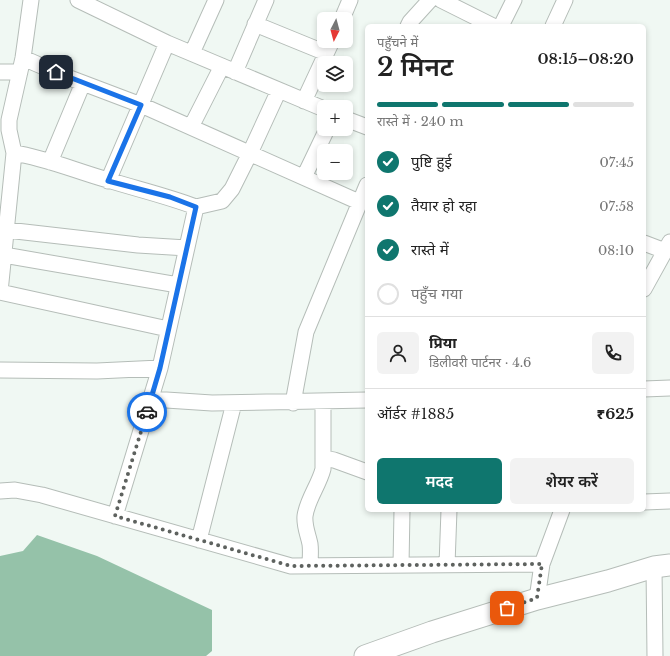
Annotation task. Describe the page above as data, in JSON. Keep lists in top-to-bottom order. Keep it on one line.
{"north":"bottom","page":{"map_buttons":["+","−"],"heading":["2 मिनट","पहुँचने में","08:15–08:20"],"panel":["प्रिया","डिलीवरी पार्टनर · 4.6","ऑर्डर #1885","₹625"],"bar":"रास्ते में · 240 m","list":[["पुष्टि हुई","07:45"],["तैयार हो रहा","07:58"],["रास्ते में","08:10"],"पहुँच गया"],"buttons":["मदद","शेयर करें"]}}
